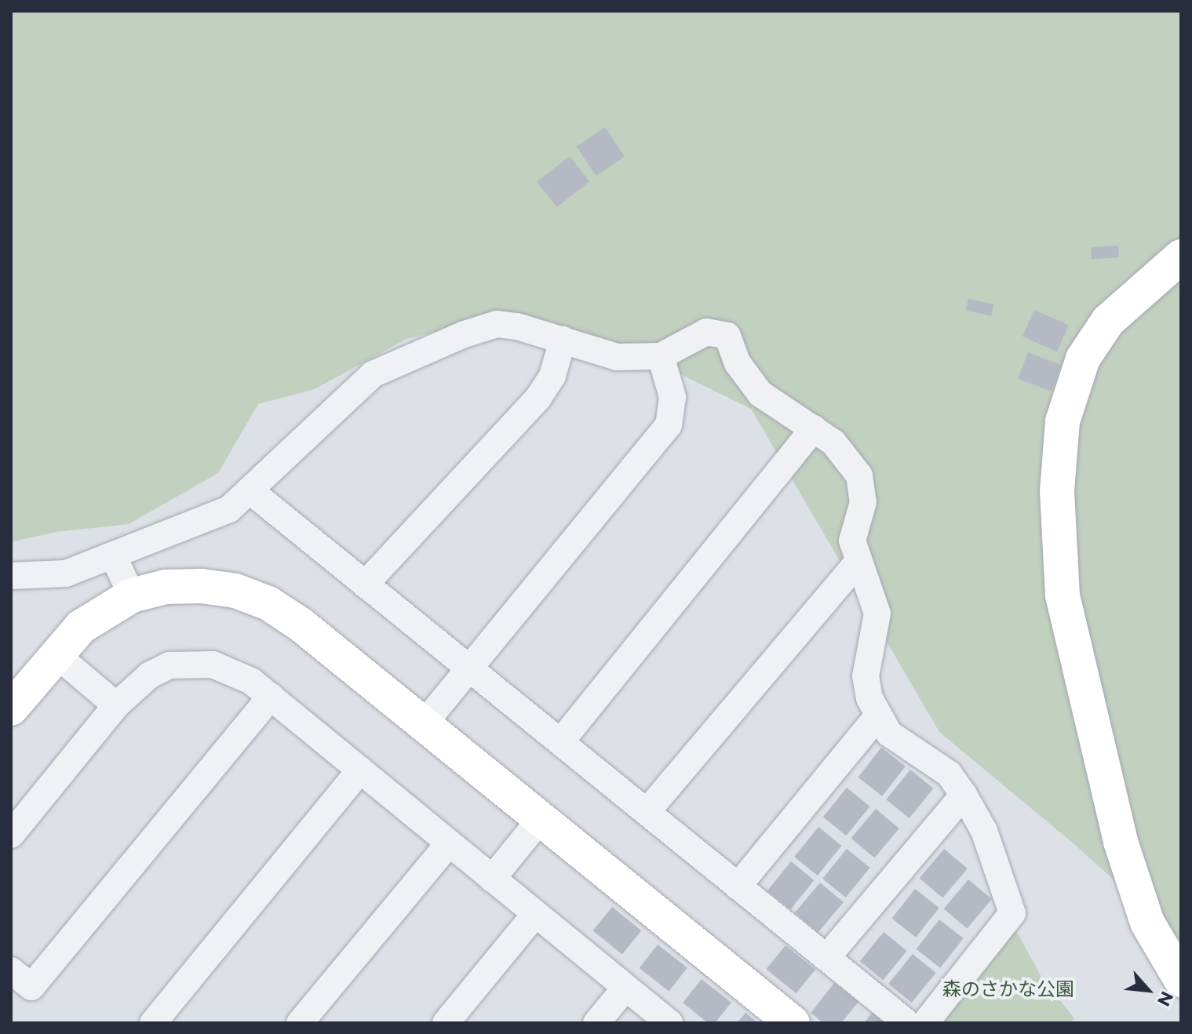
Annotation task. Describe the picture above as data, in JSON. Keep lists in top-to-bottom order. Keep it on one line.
{"parks":["森のさかな公園"],"north":"bottom right"}
